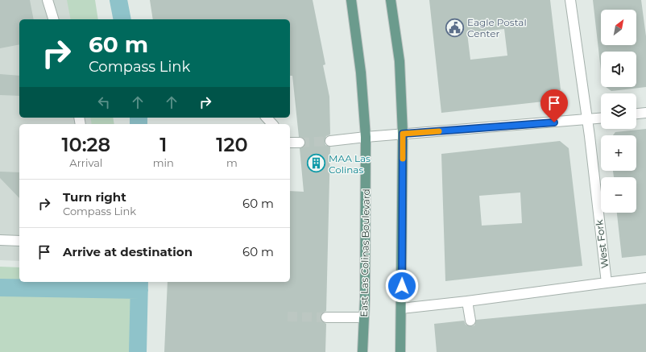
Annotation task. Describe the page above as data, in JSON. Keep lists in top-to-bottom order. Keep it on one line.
{"streets":{"main road":["East Las Colinas Boulevard"],"street":["West Fork"]},"places":{"public building":["Eagle Postal Center"],"building":["MAA Las Colinas"]},"north":"top right","page":{"map_buttons":["+","−"],"turn":["60 m","Compass Link"],"eta":["10:28","Arrival","1","min","120","m"],"list":[{"name":"Turn right","note":"Compass Link","value":"60 m"},{"name":"Arrive at destination","value":"60 m"}]}}
